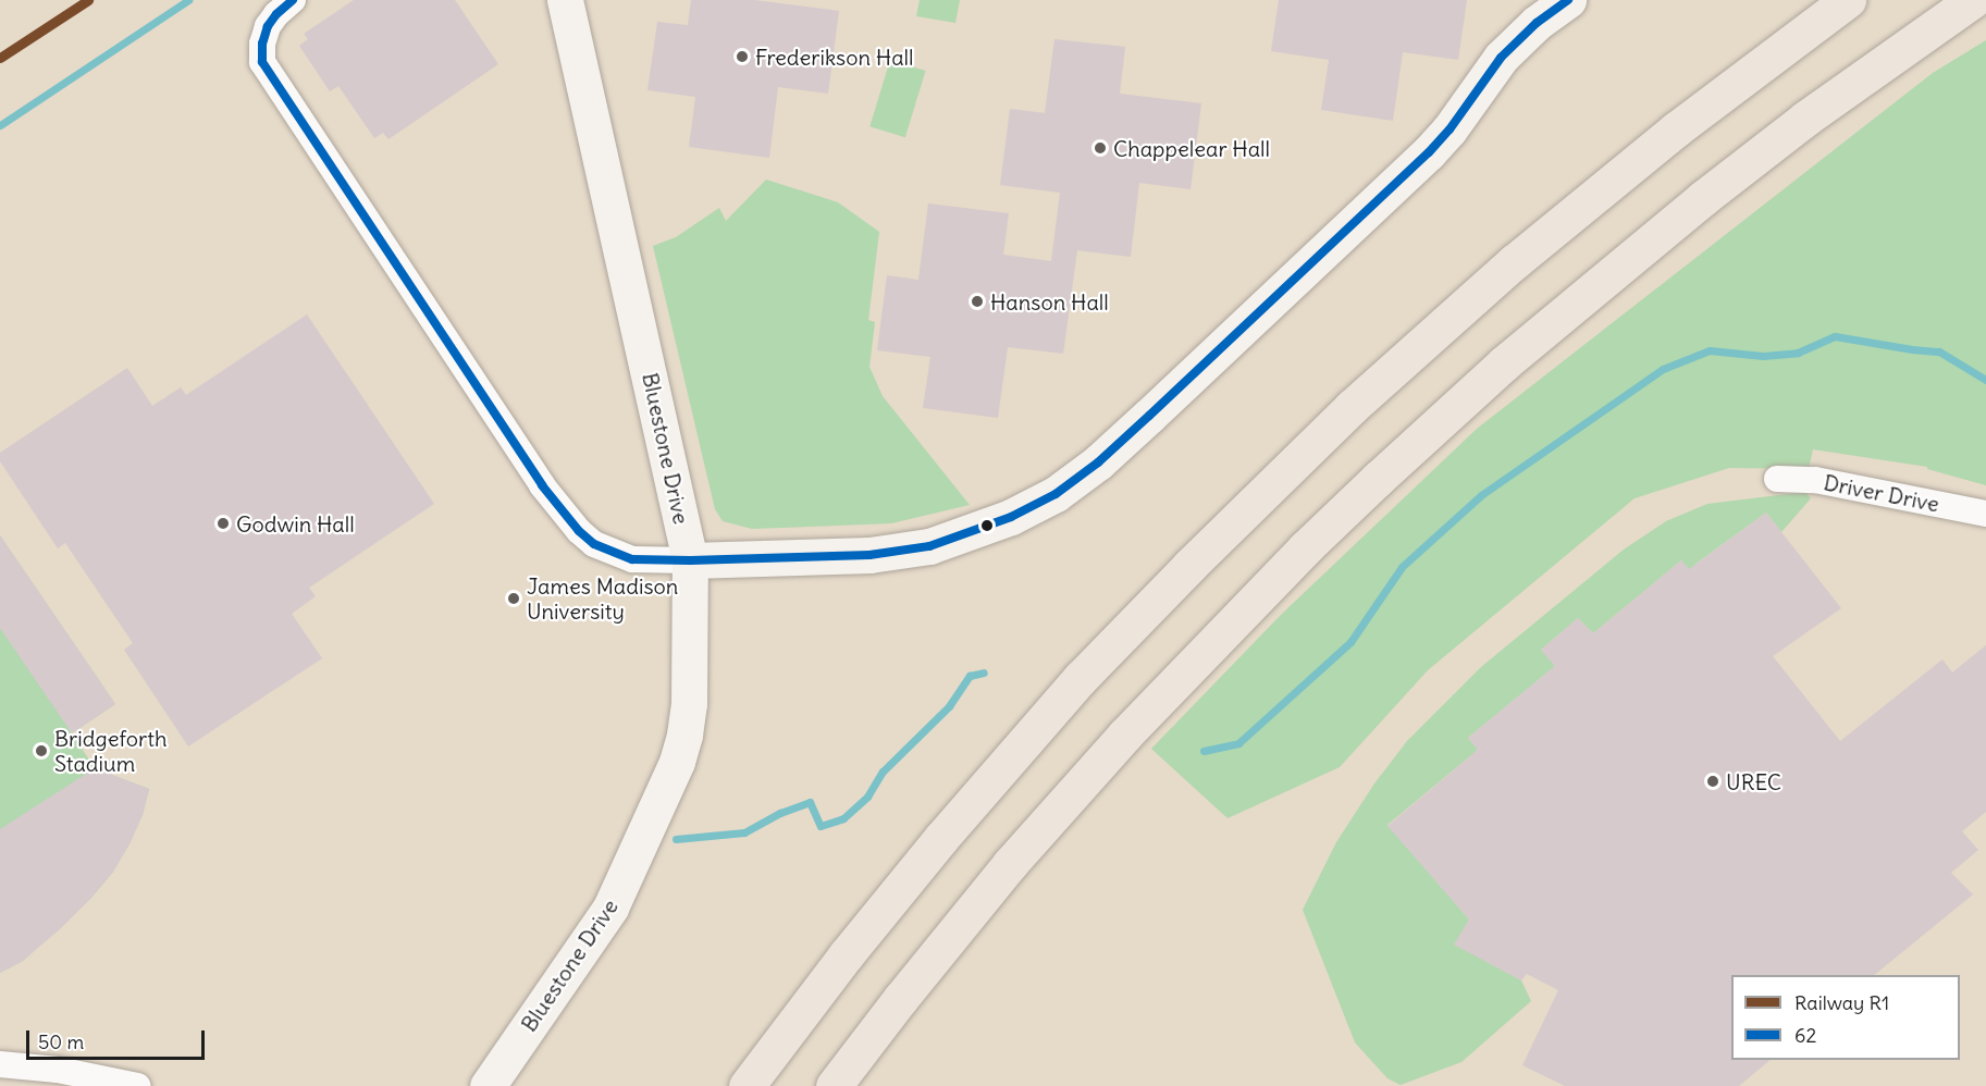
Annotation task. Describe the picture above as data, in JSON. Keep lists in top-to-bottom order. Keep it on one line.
{"streets":{"street":["Bluestone Drive","Driver Drive"]},"places":["Frederikson Hall","Chappelear Hall","Hanson Hall","Godwin Hall","James Madison University","Bridgeforth Stadium","UREC"],"lines":["rail line R1","transit line 62"],"legend":["Railway R1","62"],"scale_bar":"50 m"}
